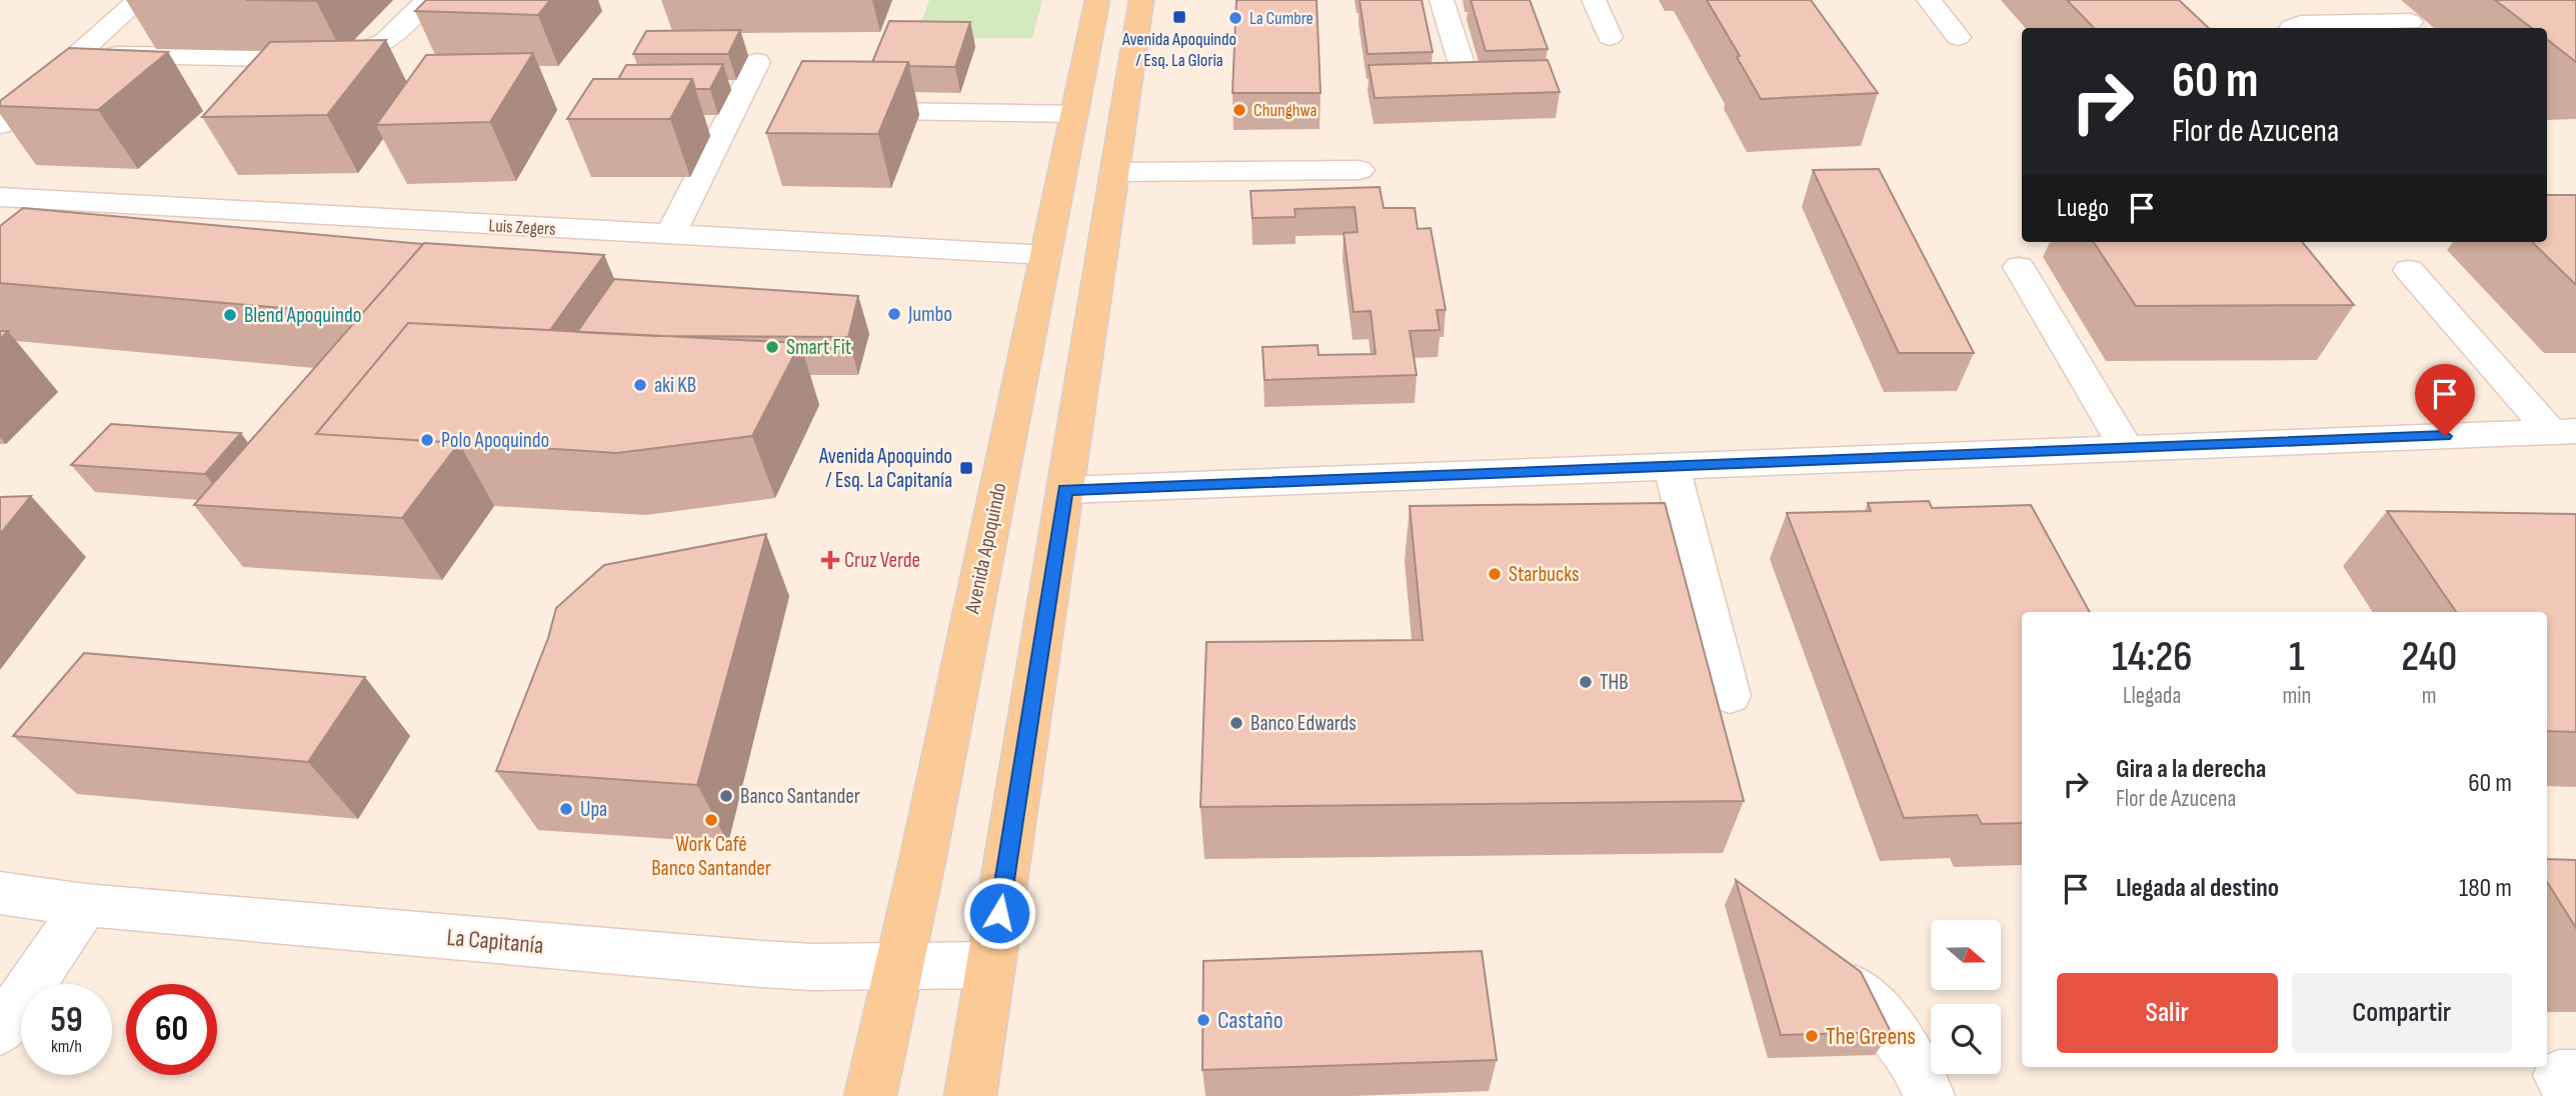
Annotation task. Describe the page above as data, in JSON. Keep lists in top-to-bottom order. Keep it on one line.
{"streets":{"main road":["Avenida Apoquindo"],"street":["Luis Zegers","La Capitanía"]},"crossings":[["Luis Zegers","Avenida Apoquindo"],["Avenida Apoquindo","La Capitanía"]],"places":{"transit":["Avenida Apoquindo / Esq. La Gloria","Avenida Apoquindo / Esq. La Capitanía"],"other":["La Cumbre","Chunghwa","Jumbo","Blend Apoquindo","Smart Fit","aki KB","Polo Apoquindo","Starbucks","THB","Banco Edwards","Banco Santander","Upa","Work Café Banco Santander","Castaño","The Greens"],"health":["Cruz Verde"]},"north":"right","page":{"turn":["60 m","Flor de Azucena"],"then":"Luego","eta":["14:26","Llegada","1","min","240","m"],"list":[{"name":"Gira a la derecha","note":"Flor de Azucena","value":"60 m"},{"name":"Llegada al destino","value":"180 m"}],"buttons":["Salir","Compartir"],"speed":"59 km/h","limit":"60"}}
